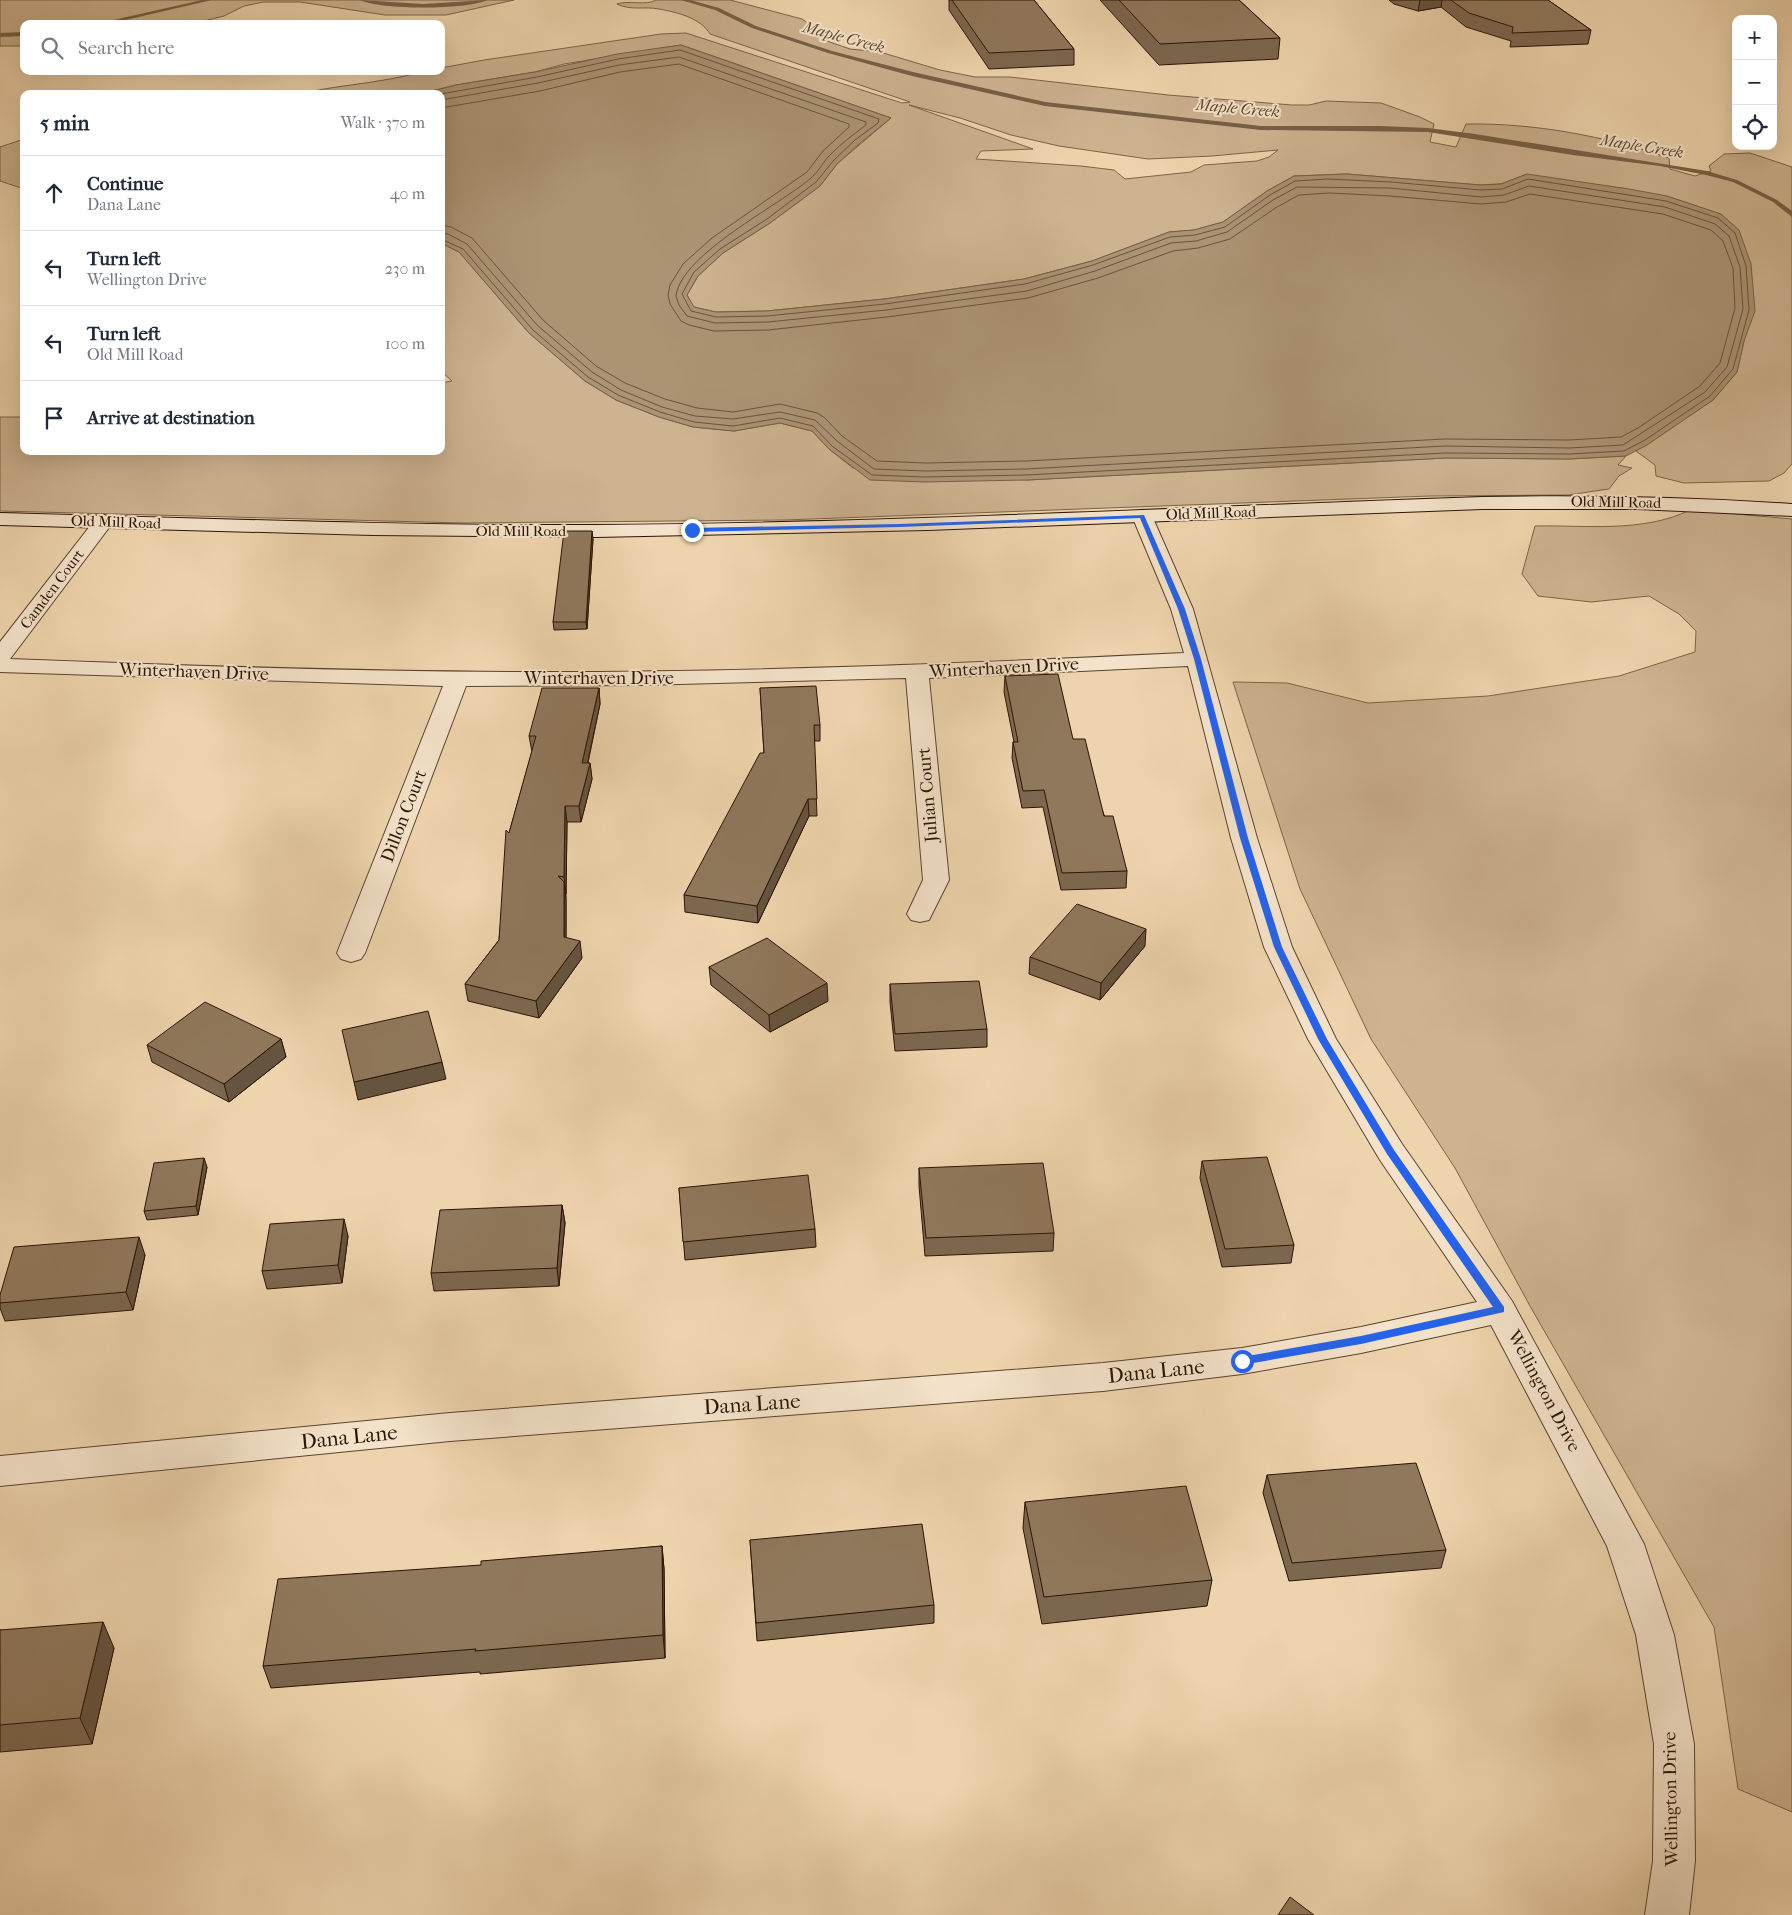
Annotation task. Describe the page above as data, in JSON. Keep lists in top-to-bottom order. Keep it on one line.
{"streets":{"street":["Old Mill Road","Camden Court","Winterhaven Drive","Julian Court","Dillon Court","Dana Lane","Wellington Drive"]},"crossings":[["Old Mill Road","Camden Court"],["Old Mill Road","Wellington Drive"],["Winterhaven Drive","Julian Court"],["Winterhaven Drive","Dillon Court"],["Winterhaven Drive","Wellington Drive"],["Dana Lane","Wellington Drive"]],"water":["Maple Creek"],"page":{"map_buttons":["+","−"],"search":"Search here","heading":["5 min","Walk · 370 m"],"list":[["Continue","Dana Lane","40 m"],["Turn left","Wellington Drive","230 m"],["Turn left","Old Mill Road","100 m"],"Arrive at destination"]}}
